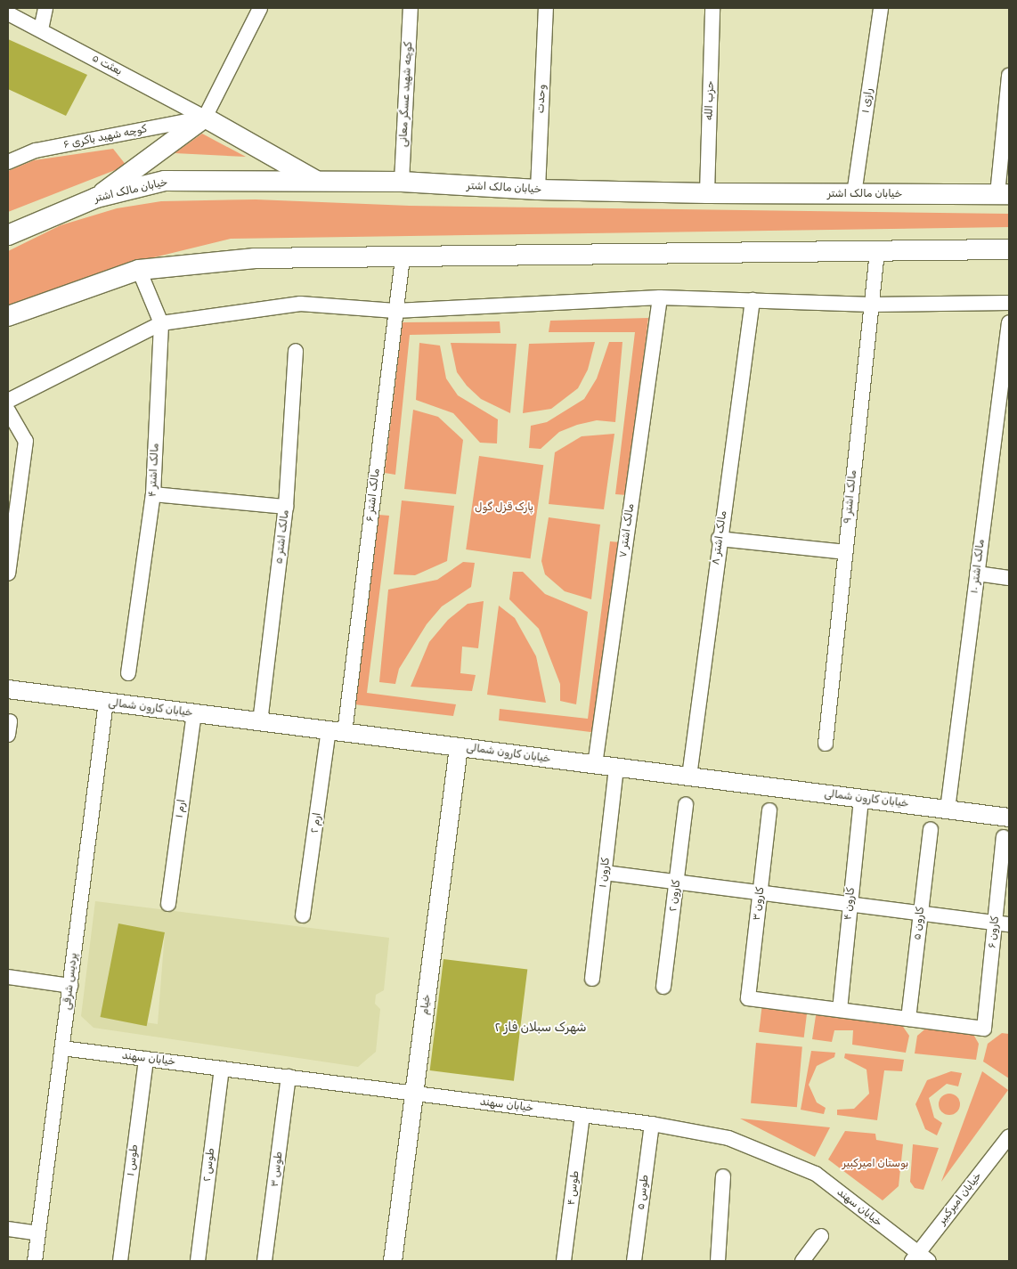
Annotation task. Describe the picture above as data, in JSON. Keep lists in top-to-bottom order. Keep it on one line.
{"streets":{"main road":["خیابان مالک اشتر"],"street":["بعثت ۵","کوچه شهید عسگر معانی","وحدت","حزب الله","رازی ۱","کوچه شهید باکری ۶","مالک اشتر ۴","مالک اشتر ۶","مالک اشتر ۹","مالک اشتر ۷","مالک اشتر ۵","مالک اشتر ۸","مالک اشتر ۱۰","خیابان کارون شمالی","ارم ۱","ارم ۲","کارون ۱","کارون ۲","کارون ۳","کارون ۴","کارون ۵","کارون ۶","پردیس شرقی","خیام","خیابان سهند","طوس ۱","طوس ۲","طوس ۳","طوس ۴","طوس ۵","خیابان امیرکبیر"]},"crossings":[["بعثت ۵","کوچه شهید باکری ۶"],["کوچه شهید عسگر معانی","خیابان مالک اشتر"],["وحدت","خیابان مالک اشتر"],["حزب الله","خیابان مالک اشتر"],["رازی ۱","خیابان مالک اشتر"],["مالک اشتر ۶","خیابان کارون شمالی"],["مالک اشتر ۶","ارم ۲"],["مالک اشتر ۷","خیابان کارون شمالی"],["مالک اشتر ۵","خیابان کارون شمالی"],["مالک اشتر ۸","خیابان کارون شمالی"],["مالک اشتر ۱۰","خیابان کارون شمالی"],["خیابان کارون شمالی","ارم ۱"],["خیابان کارون شمالی","ارم ۲"],["خیابان کارون شمالی","کارون ۱"],["خیابان کارون شمالی","کارون ۴"],["خیابان کارون شمالی","پردیس شرقی"],["خیابان کارون شمالی","خیام"],["کارون ۳","کارون ۴"],["کارون ۵","کارون ۶"],["پردیس شرقی","خیابان سهند"],["خیام","خیابان سهند"],["خیابان سهند","طوس ۱"],["خیابان سهند","طوس ۲"],["خیابان سهند","طوس ۳"],["خیابان سهند","طوس ۴"],["خیابان سهند","طوس ۵"],["خیابان سهند","خیابان امیرکبیر"]],"districts":["شهرک سبلان فاز ۲"],"parks":["پارک قزل گول","بوستان امیرکبیر"]}
